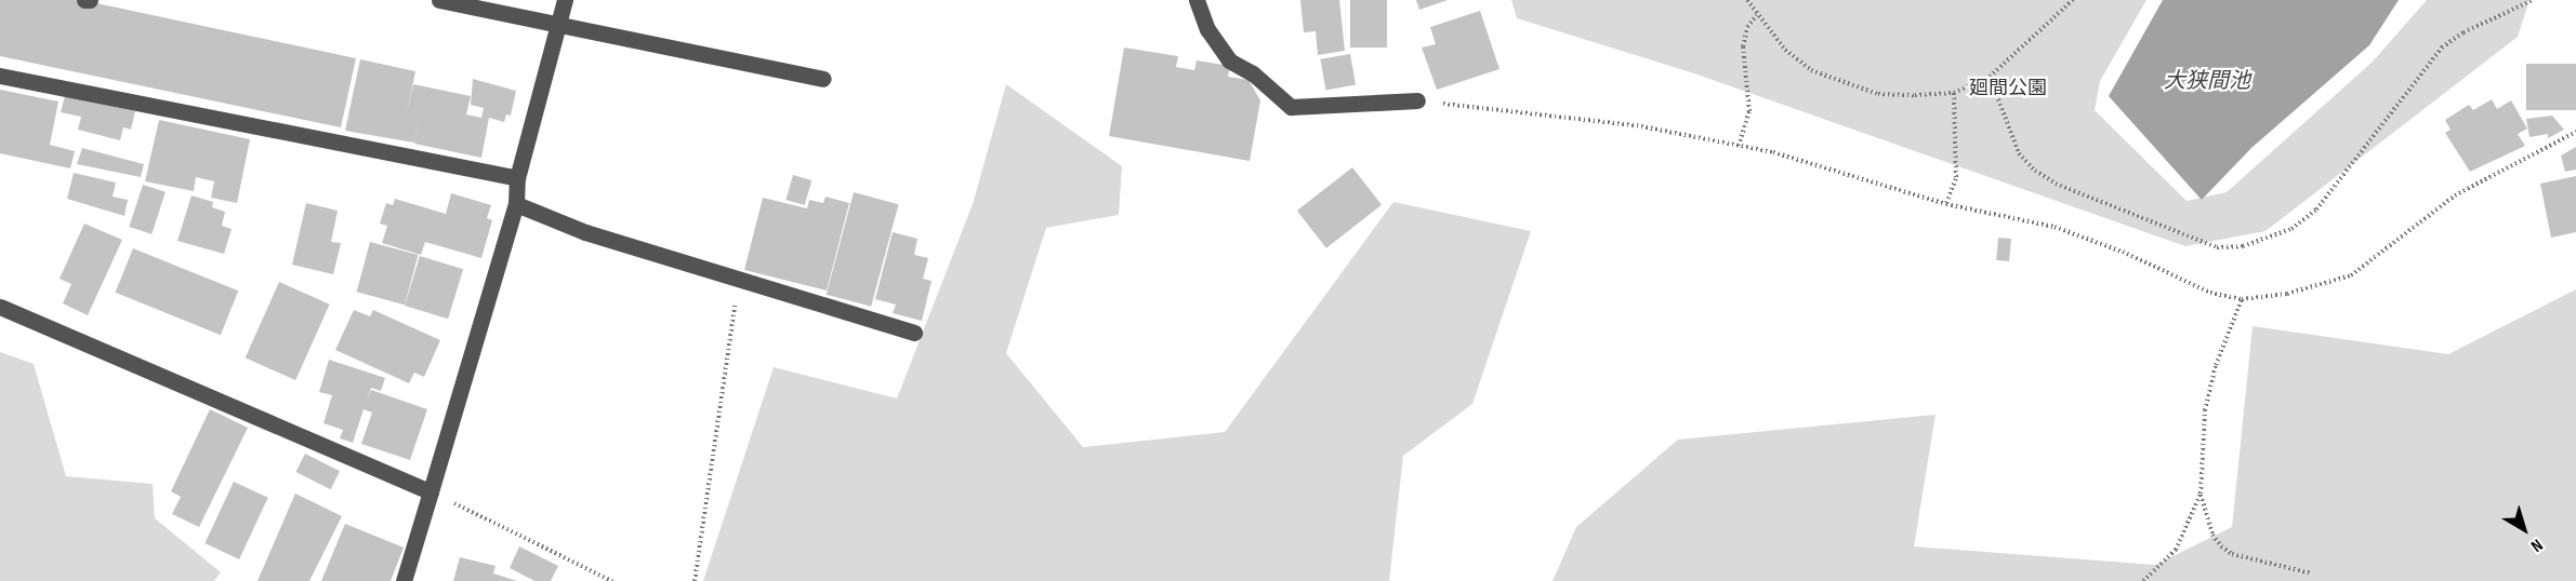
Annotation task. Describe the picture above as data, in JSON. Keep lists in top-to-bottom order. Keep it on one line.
{"water":["大狭間池"],"parks":["廻間公園"],"north":"bottom right"}
